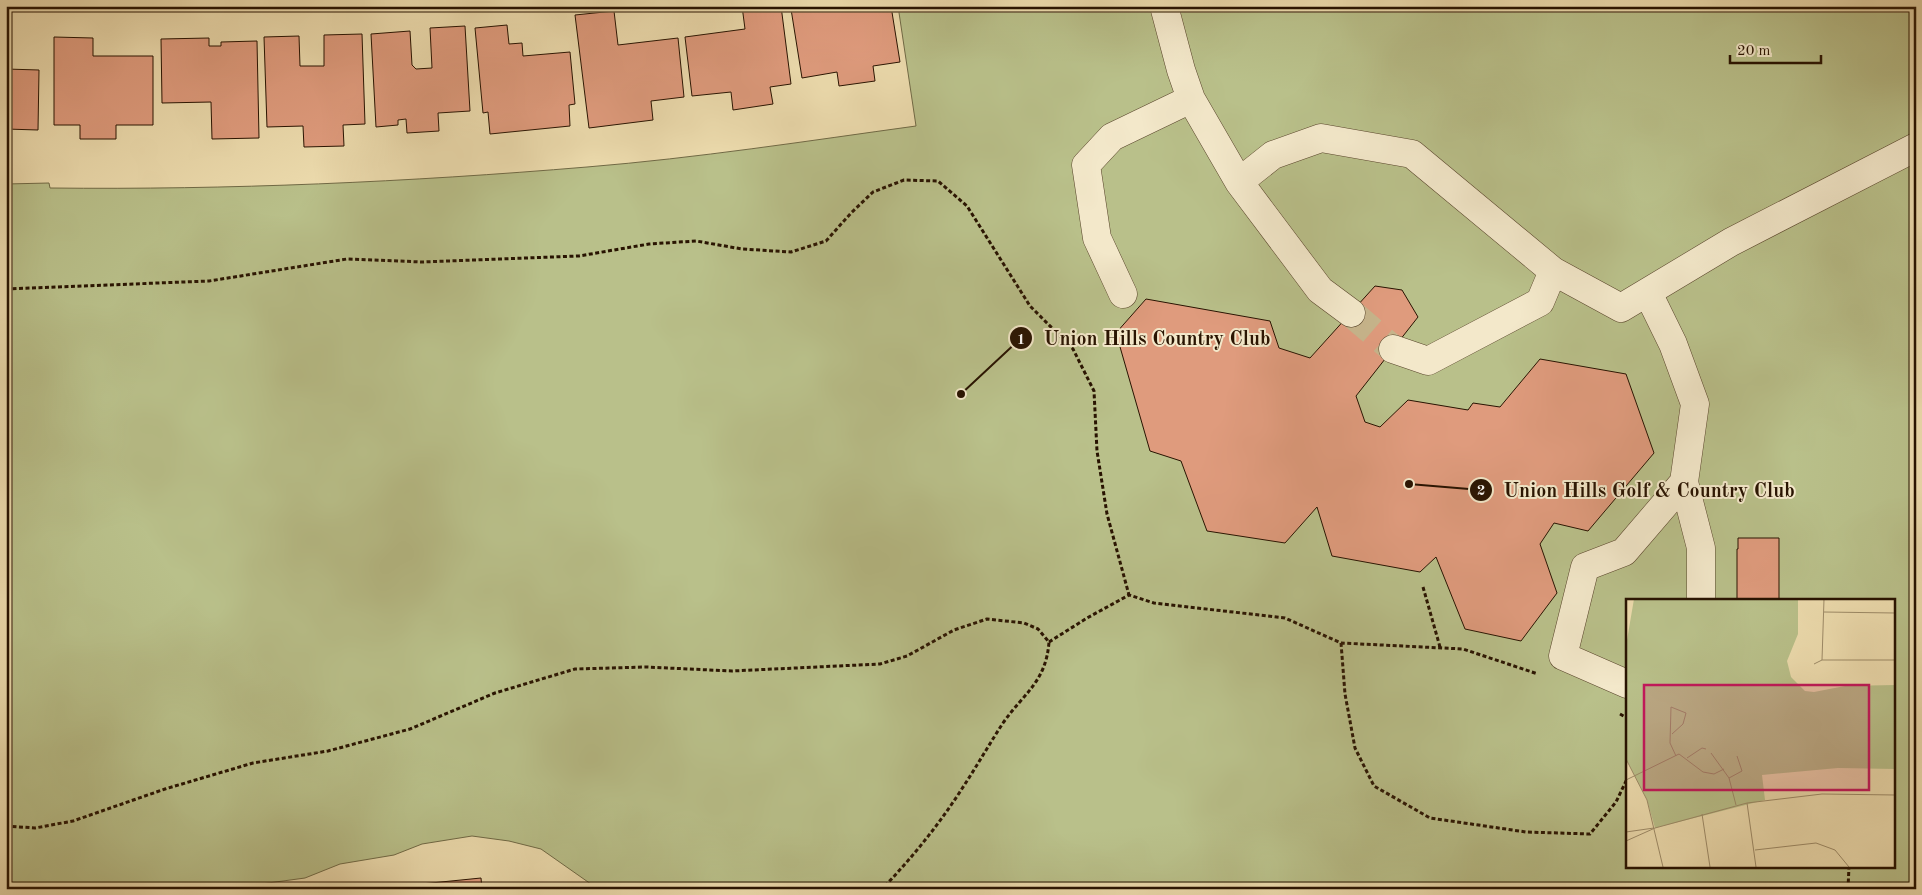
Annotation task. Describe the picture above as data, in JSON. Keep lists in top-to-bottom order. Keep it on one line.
{"places":["Union Hills Country Club","Union Hills Golf & Country Club"],"scale_bar":"20 m"}
